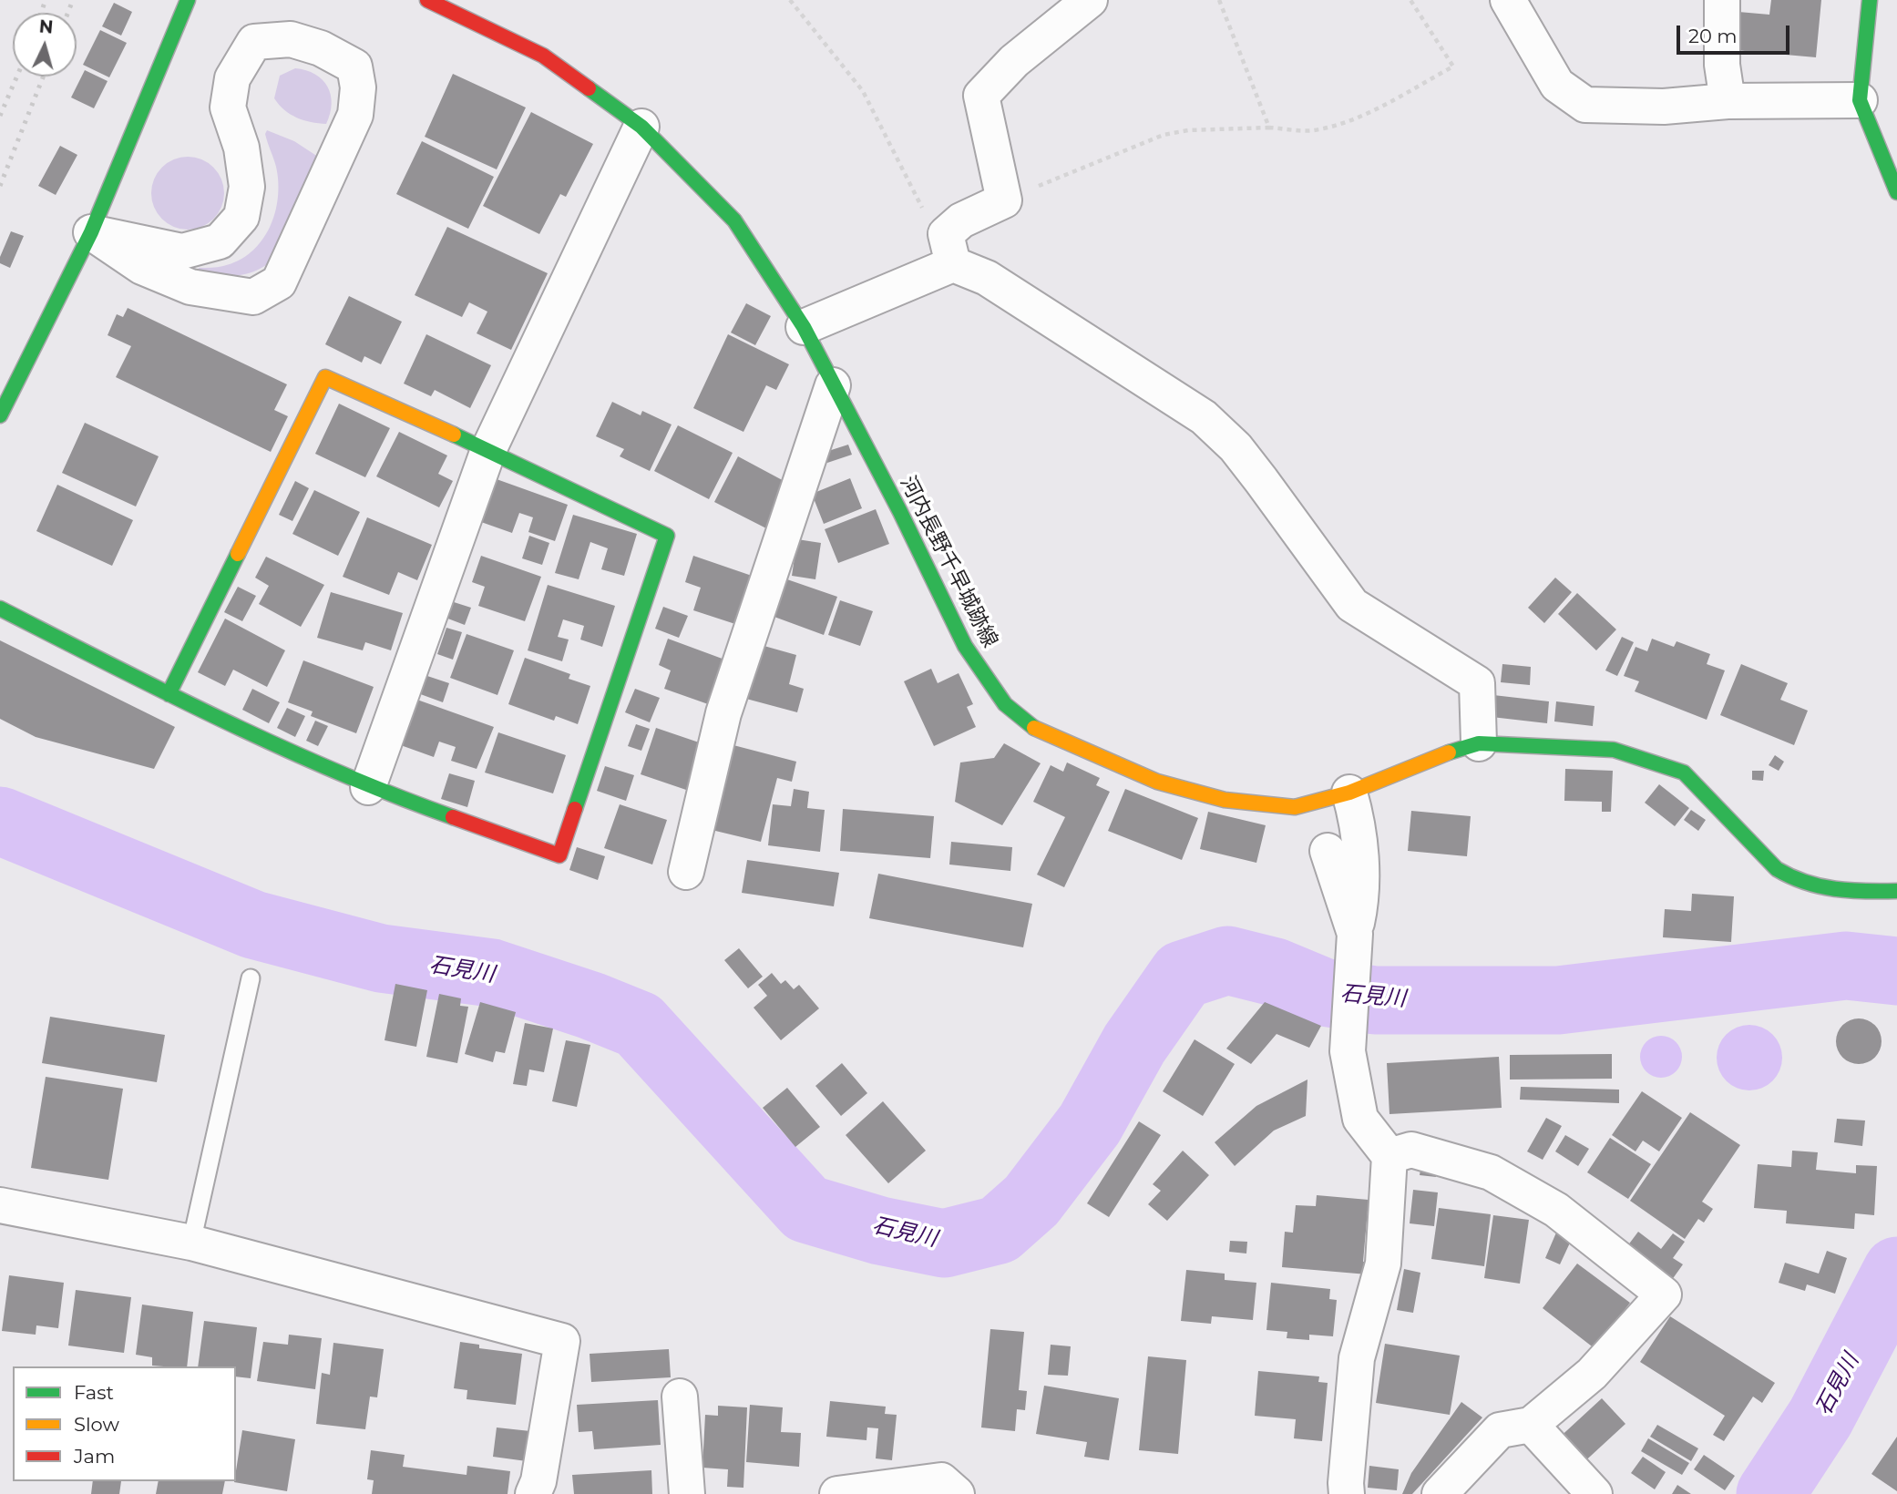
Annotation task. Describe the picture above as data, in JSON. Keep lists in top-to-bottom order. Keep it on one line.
{"streets":{"street":["河内長野千早城跡線"]},"water":["石見川"],"legend":["Fast","Slow","Jam"],"scale_bar":"20 m","north":"top"}
